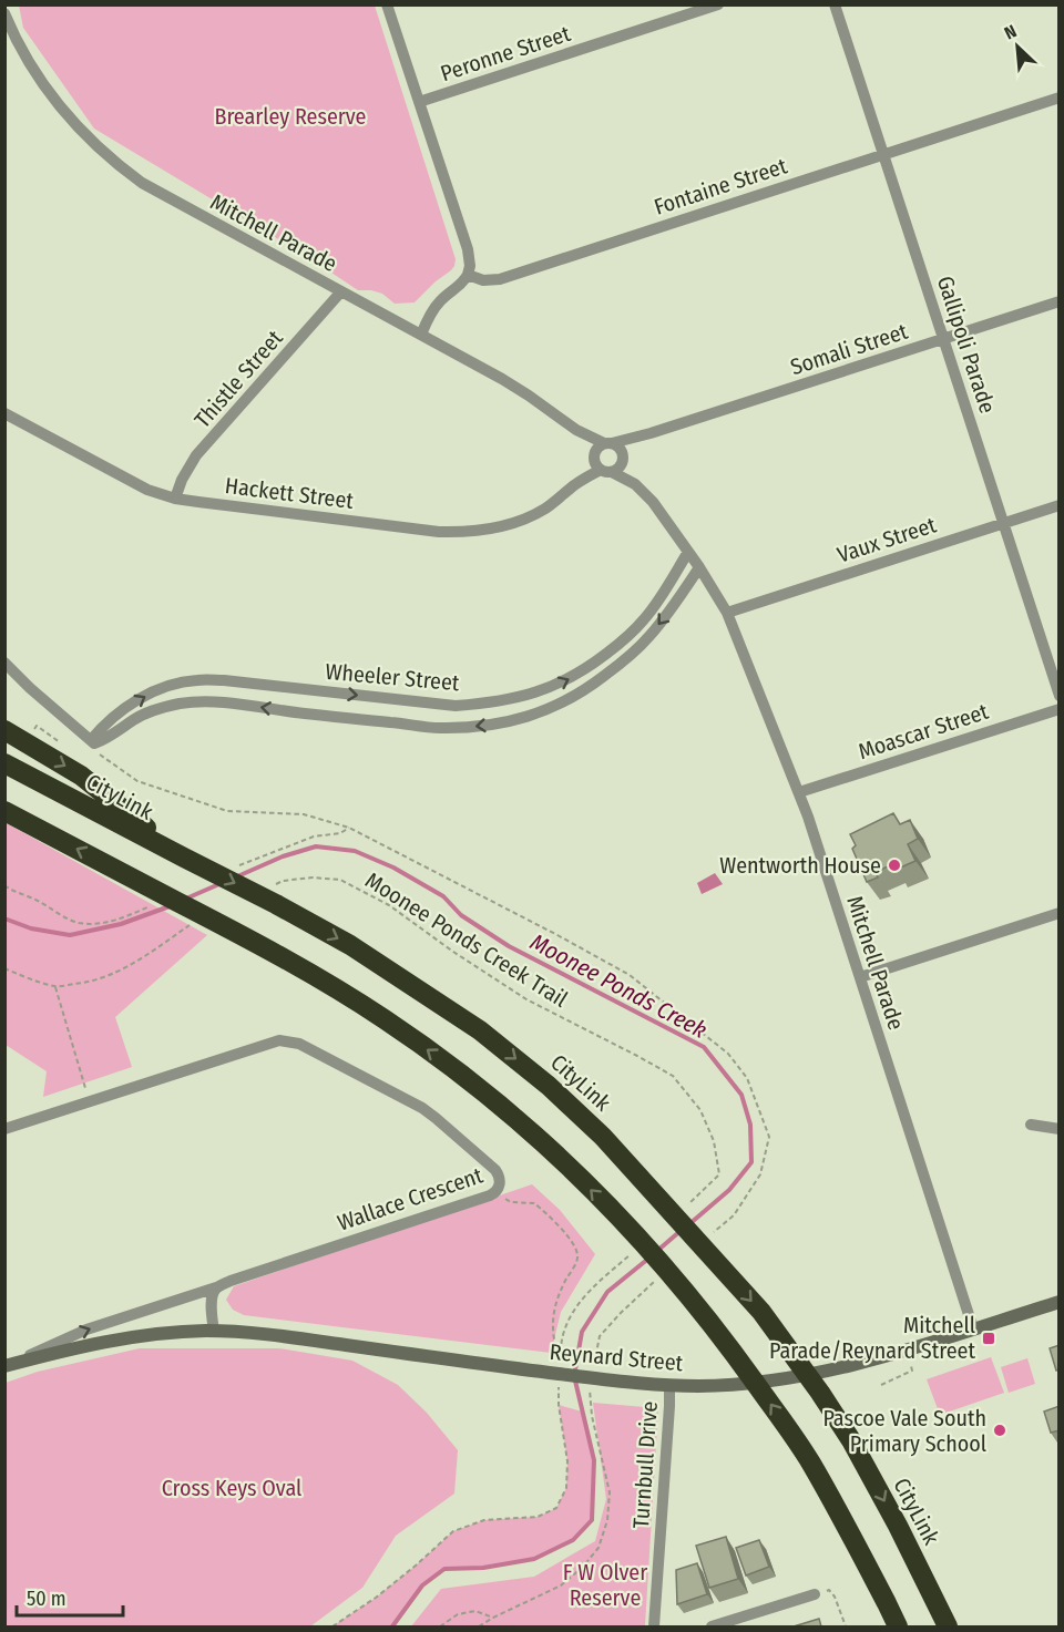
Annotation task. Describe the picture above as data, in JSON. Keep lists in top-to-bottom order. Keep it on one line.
{"streets":{"highway":["CityLink"],"street":["Peronne Street","Fontaine Street","Mitchell Parade","Gallipoli Parade","Somali Street","Thistle Street","Hackett Street","Vaux Street","Wheeler Street","Moascar Street","Wallace Crescent","Reynard Street","Turnbull Drive"],"path":["Moonee Ponds Creek Trail"]},"crossings":[["Fontaine Street","Gallipoli Parade"],["Mitchell Parade","Somali Street"],["Mitchell Parade","Thistle Street"],["Mitchell Parade","Hackett Street"],["Mitchell Parade","Vaux Street"],["Mitchell Parade","Wheeler Street"],["Mitchell Parade","Moascar Street"],["Mitchell Parade","Reynard Street"],["Gallipoli Parade","Somali Street"],["Gallipoli Parade","Vaux Street"],["Somali Street","Hackett Street"],["Thistle Street","Hackett Street"],["CityLink","Moonee Ponds Creek Trail"],["Wallace Crescent","Reynard Street"],["Reynard Street","Turnbull Drive"]],"water":["Moonee Ponds Creek"],"parks":["Brearley Reserve","Cross Keys Oval","F W Olver Reserve"],"places":{"other":["Wentworth House","Pascoe Vale South Primary School"],"transit":["Mitchell Parade/Reynard Street"]},"scale_bar":"50 m","north":"top left"}
